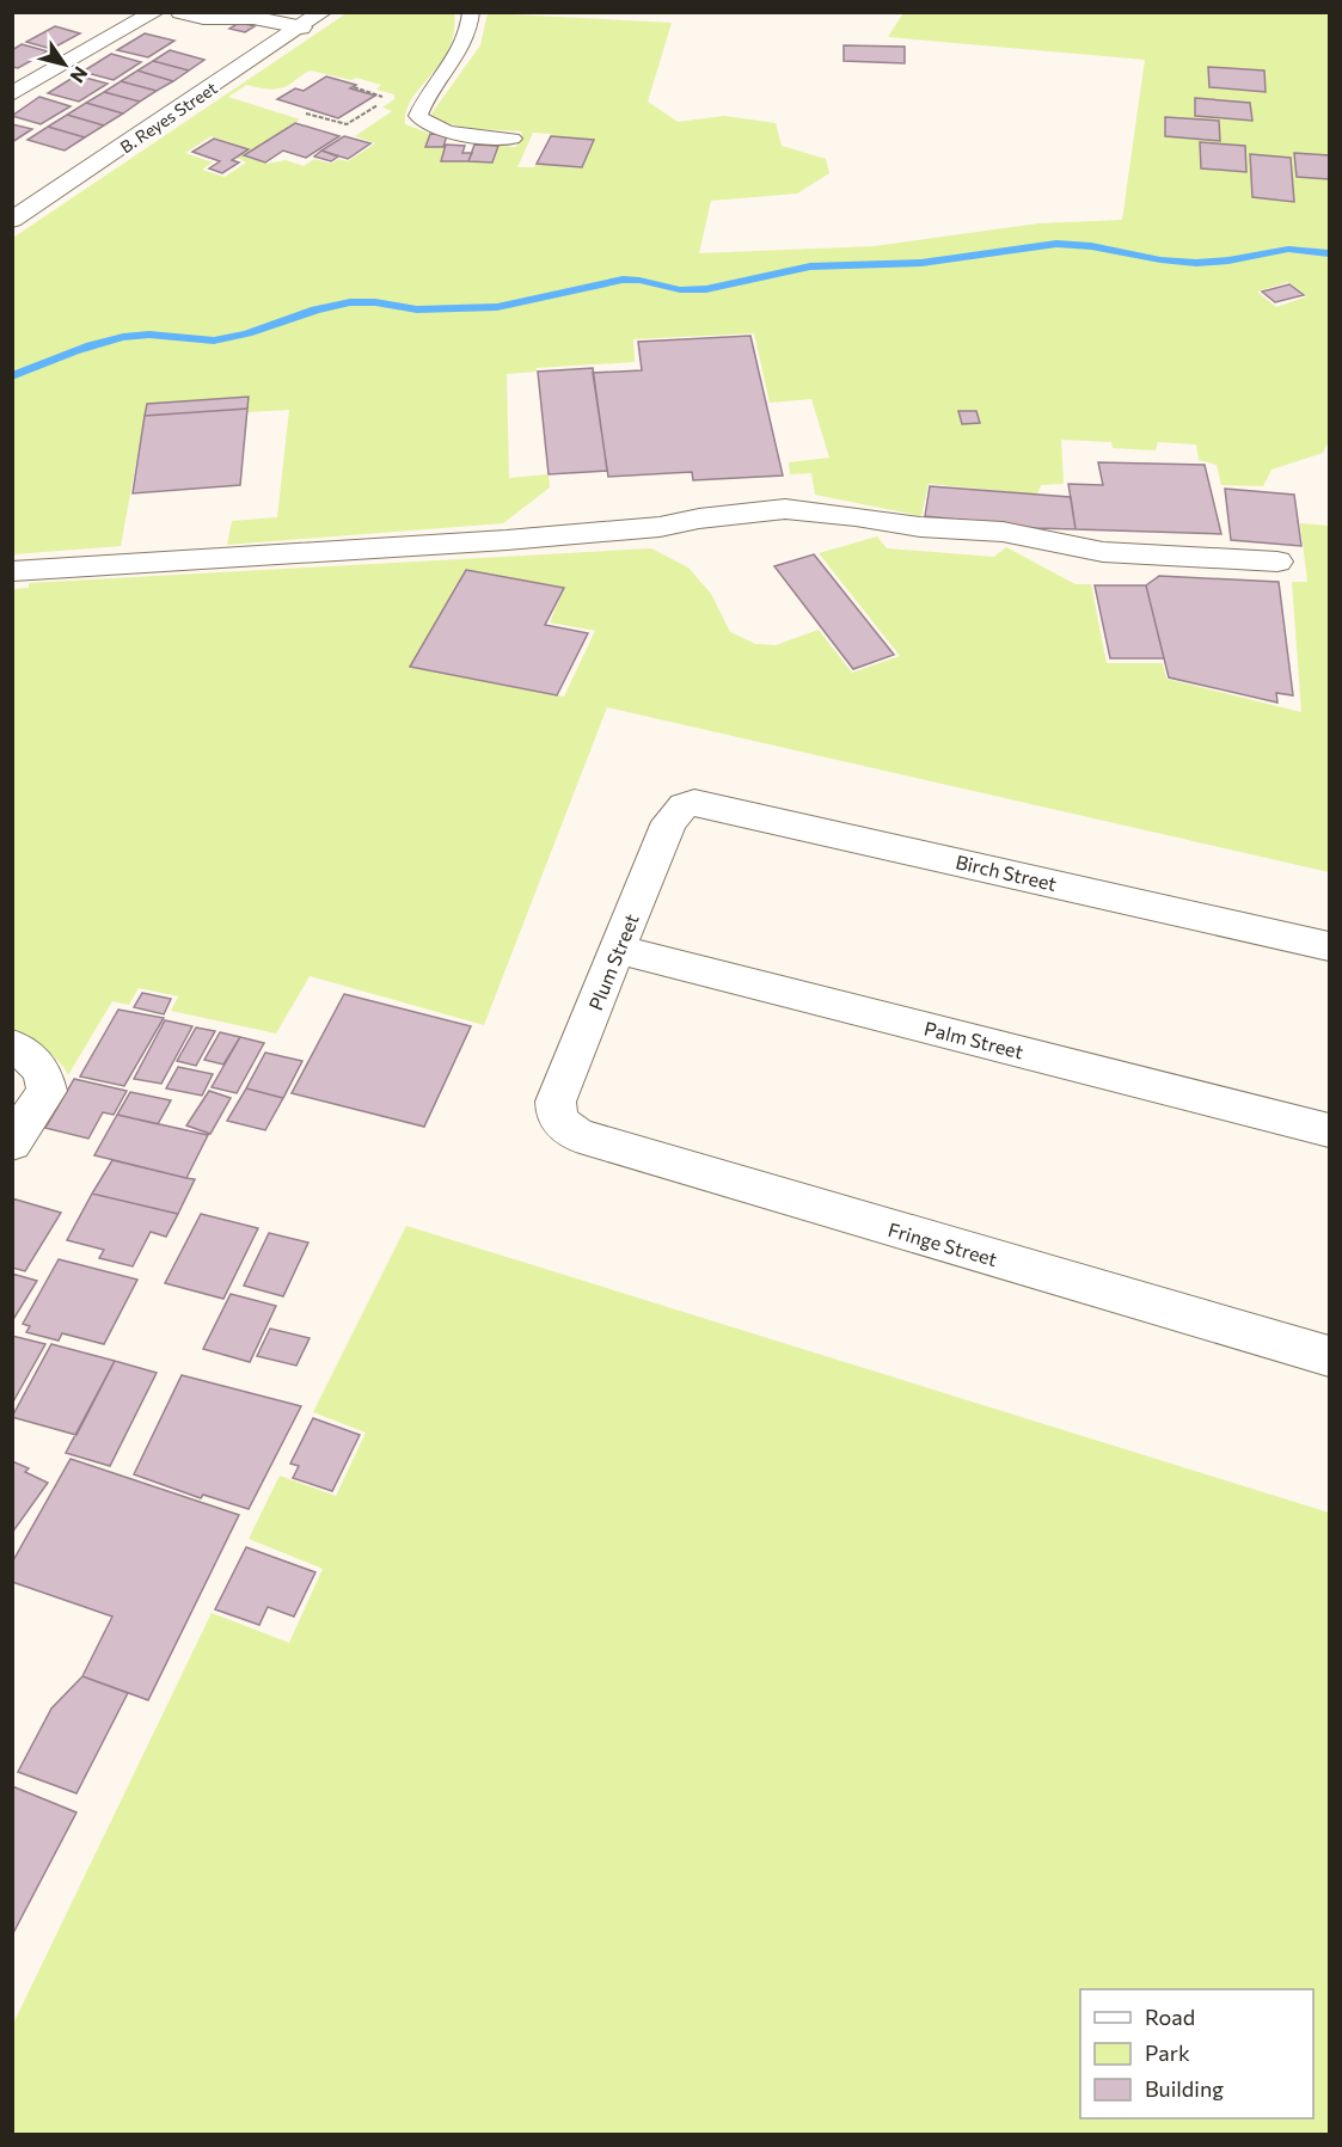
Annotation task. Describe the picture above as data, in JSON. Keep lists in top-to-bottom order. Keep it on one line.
{"streets":{"street":["B. Reyes Street","Birch Street","Plum Street","Palm Street","Fringe Street"]},"crossings":[["Birch Street","Plum Street"],["Plum Street","Palm Street"],["Plum Street","Fringe Street"]],"legend":["Road","Park","Building"],"north":"bottom right"}
